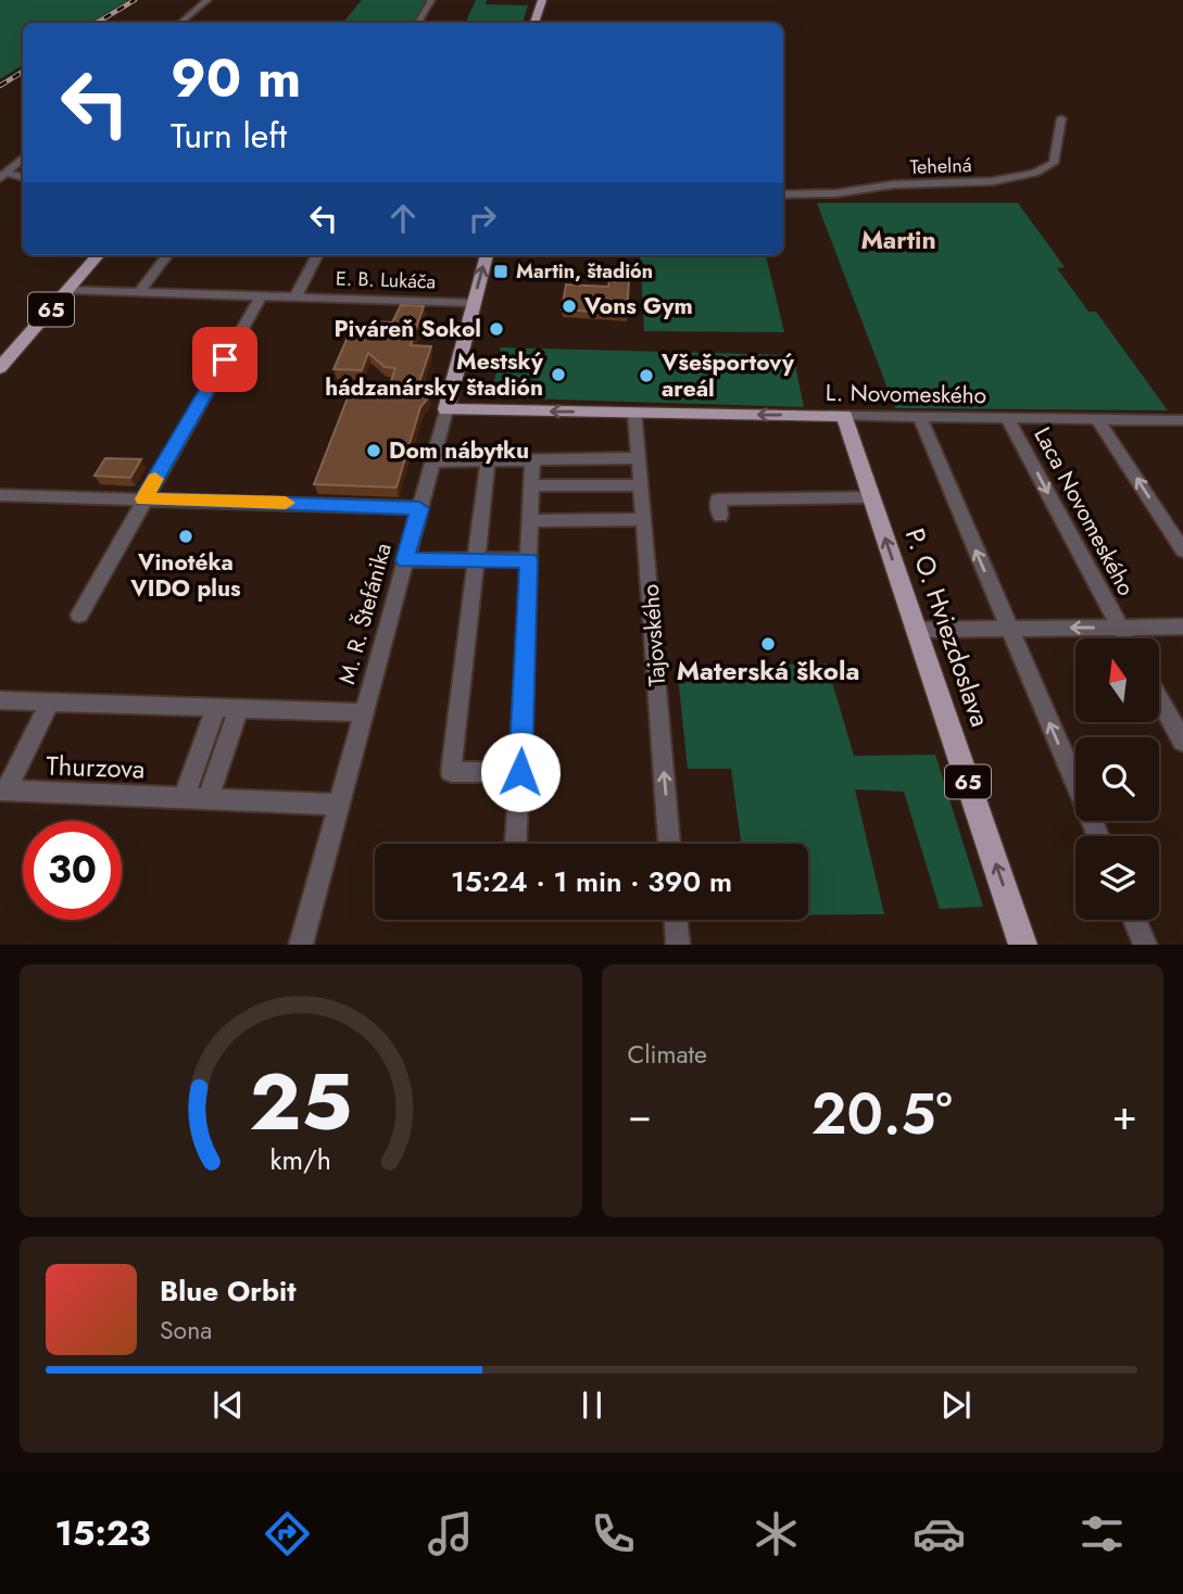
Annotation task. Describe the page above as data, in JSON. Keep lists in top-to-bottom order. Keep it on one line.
{"streets":{"main road":["65","L. Novomeského","M. R. Štefánika","P. O. Hviezdoslava"],"street":["Tehelná","E. B. Lukáča","Laca Novomeského","Tajovského","Thurzova"]},"crossings":[["E. B. Lukáča","65"],["E. B. Lukáča","M. R. Štefánika"],["L. Novomeského","Laca Novomeského"],["L. Novomeského","M. R. Štefánika"],["L. Novomeského","P. O. Hviezdoslava"],["L. Novomeského","Tajovského"],["M. R. Štefánika","Thurzova"]],"one_way":["L. Novomeského","P. O. Hviezdoslava"],"districts":["Martin"],"places":{"transit":["Martin, štadión"],"other":["Vons Gym","Piváreň Sokol","Mestský hádzanársky štadión","Všešportový areál","Dom nábytku","Vinotéka VIDO plus","Materská škola"]},"north":"top","page":{"turn":["90 m","Turn left"],"limit":"30","trip":"15:24 · 1 min · 390 m","tile":"Climate","heat":["−","20.5°","+"],"song":["Blue Orbit","Sona"],"tabs":"15:23","gauge":["25","km/h"]}}
